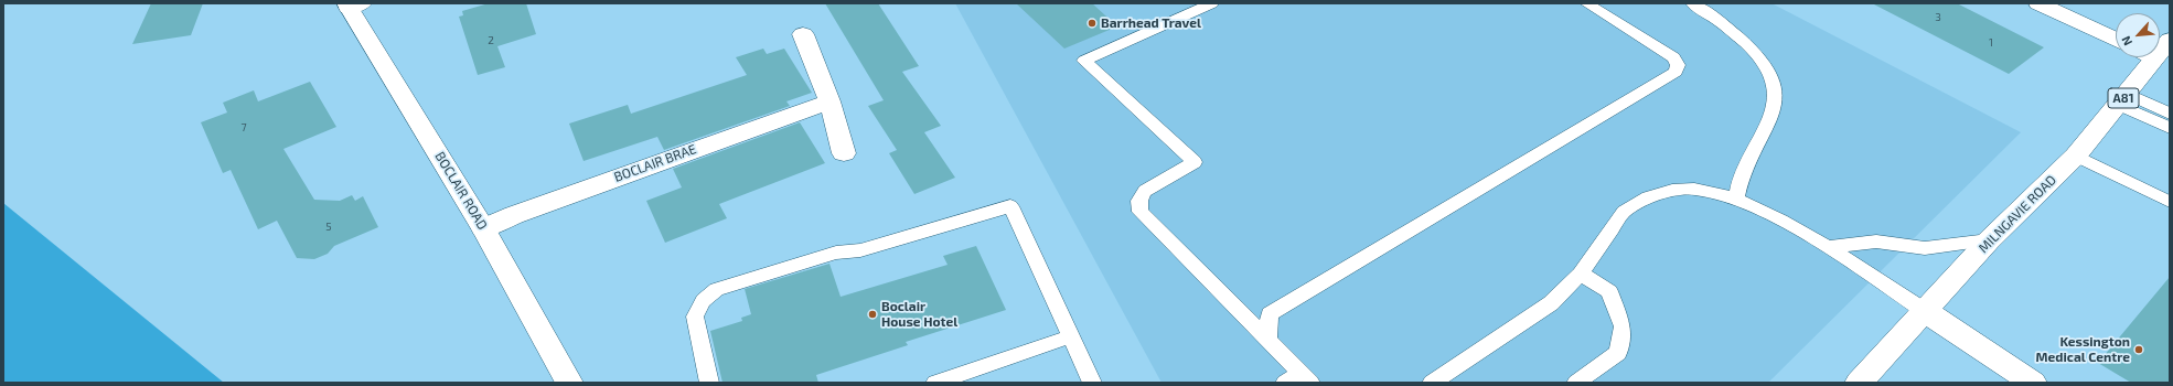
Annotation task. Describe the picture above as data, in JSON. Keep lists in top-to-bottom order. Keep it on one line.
{"streets":{"main road":["A81","BOCLAIR BRAE","BOCLAIR ROAD","MILNGAVIE ROAD"]},"crossings":[["BOCLAIR BRAE","BOCLAIR ROAD"]],"places":["Barrhead Travel","Boclair House Hotel","Kessington Medical Centre"],"house_numbers":["3","2","1","7","5"],"north":"bottom left"}
